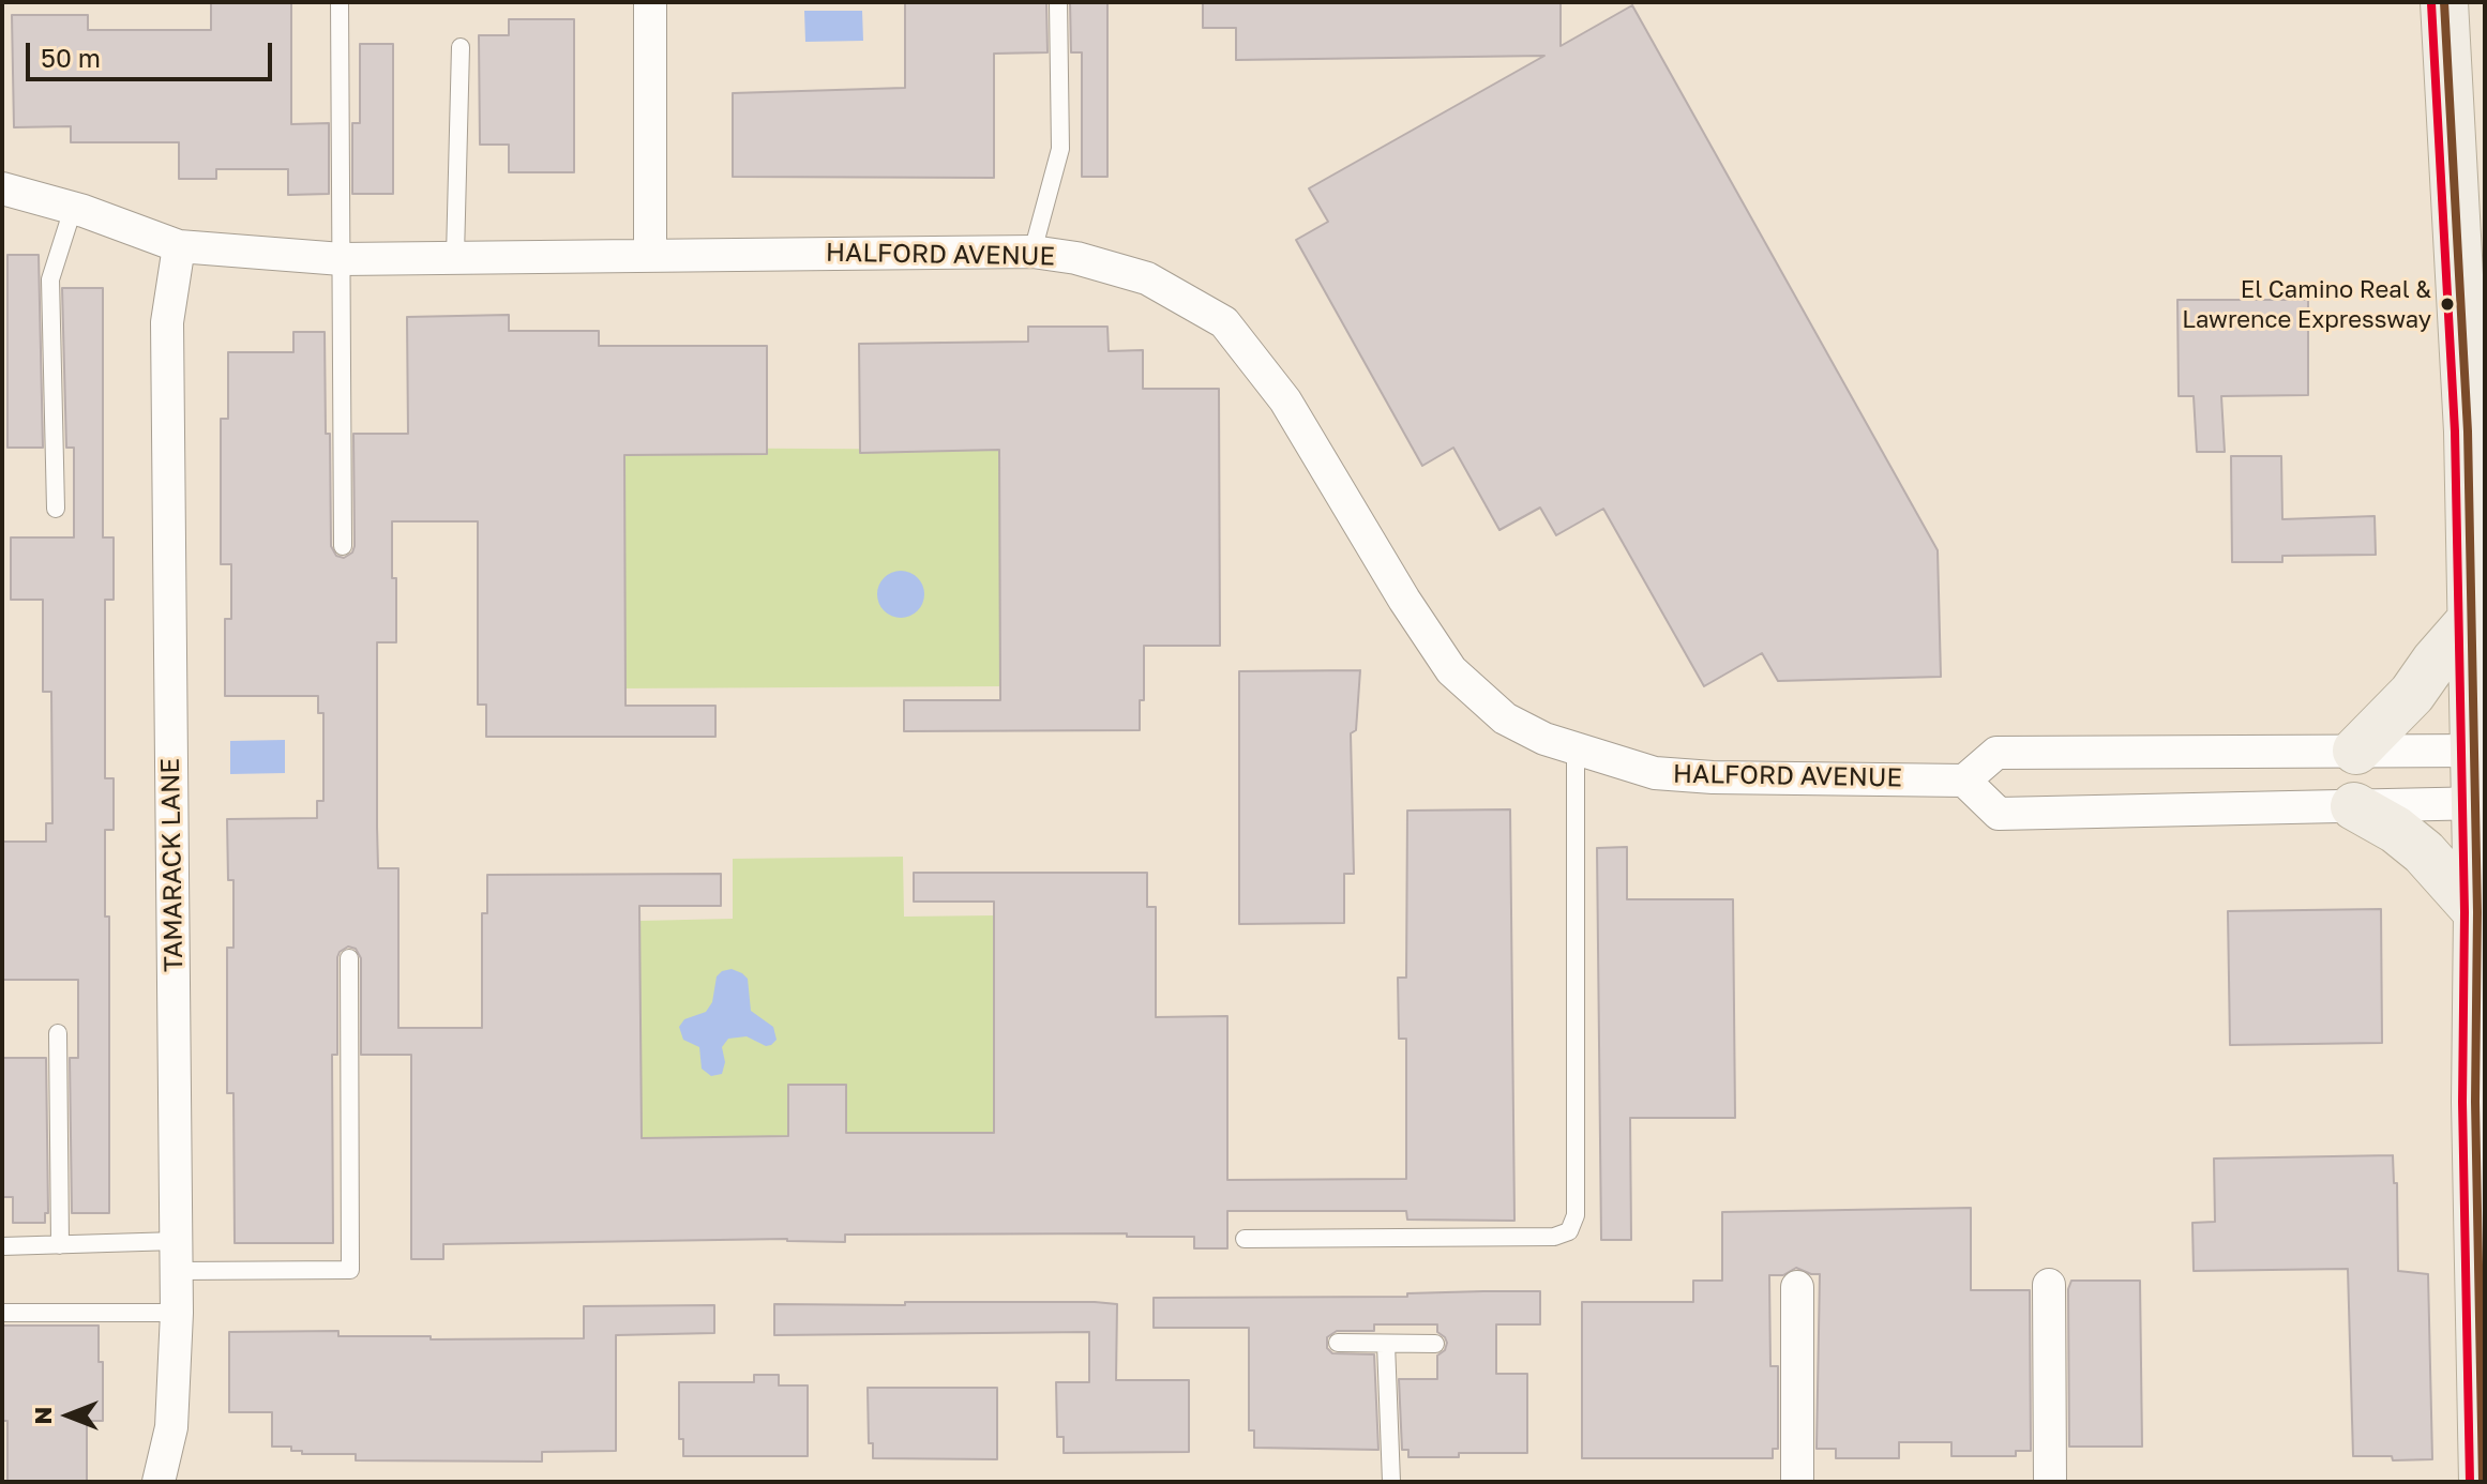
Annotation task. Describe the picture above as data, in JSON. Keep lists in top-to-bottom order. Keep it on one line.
{"streets":{"street":["HALFORD AVENUE","TAMARACK LANE"]},"crossings":[["HALFORD AVENUE","TAMARACK LANE"]],"places":["El Camino Real & Lawrence Expressway"],"scale_bar":"50 m","north":"left"}
